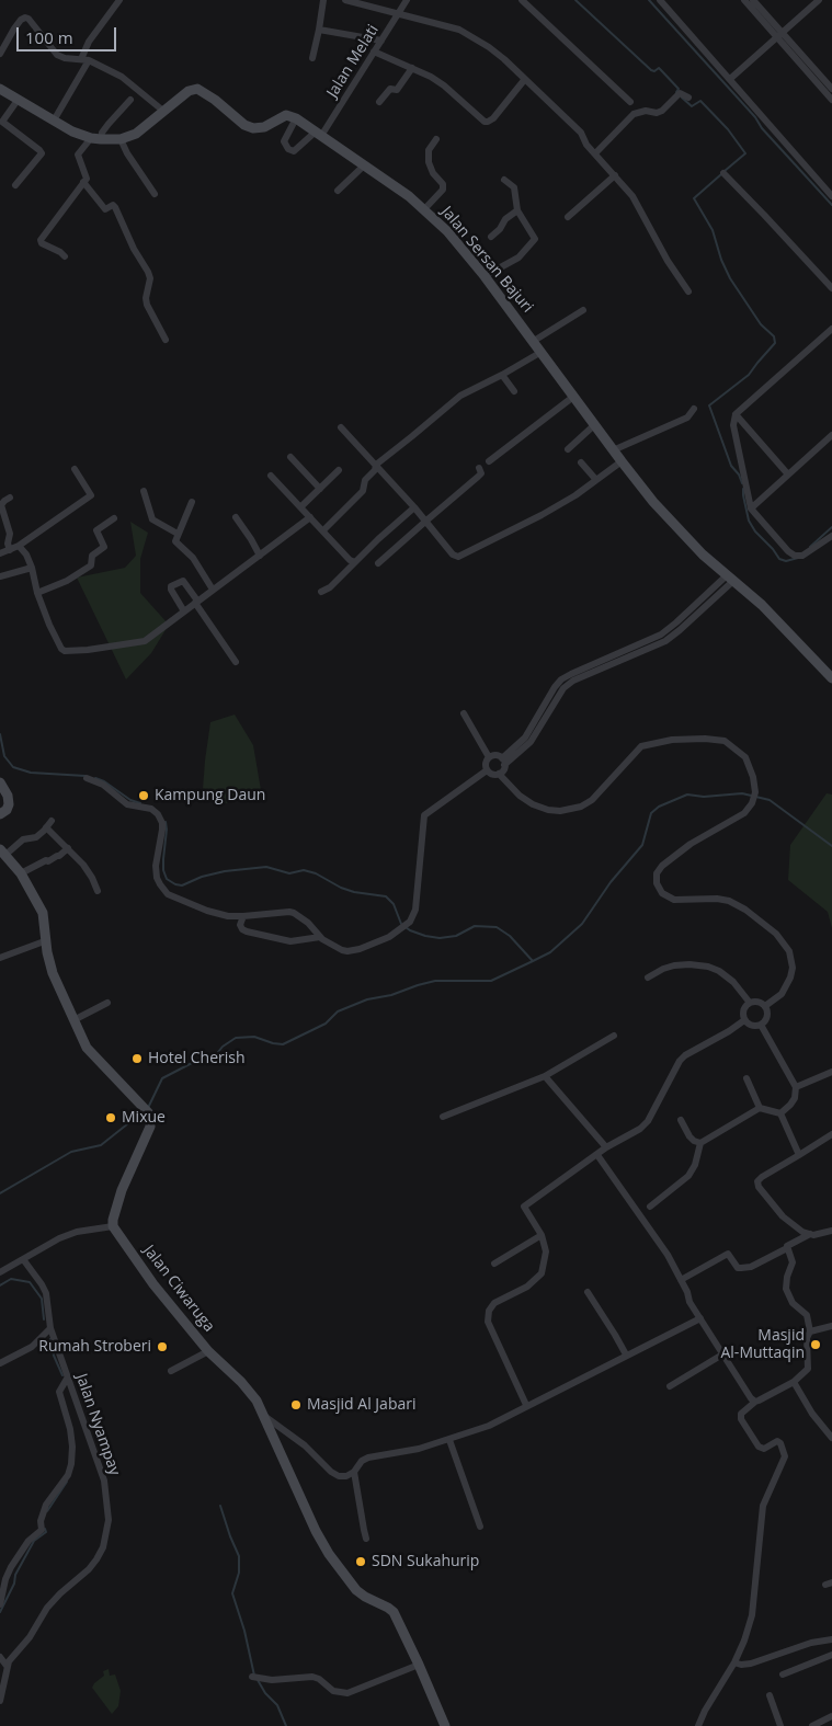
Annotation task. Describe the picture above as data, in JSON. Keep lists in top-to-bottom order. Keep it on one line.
{"streets":{"main road":["Jalan Sersan Bajuri","Jalan Ciwaruga"],"street":["Jalan Melati","Jalan Nyampay"]},"crossings":[["Jalan Melati","Jalan Sersan Bajuri"]],"places":["Kampung Daun","Hotel Cherish","Mixue","Masjid Al-Muttaqin","Rumah Stroberi","Masjid Al Jabari","SDN Sukahurip"],"scale_bar":"100 m"}
